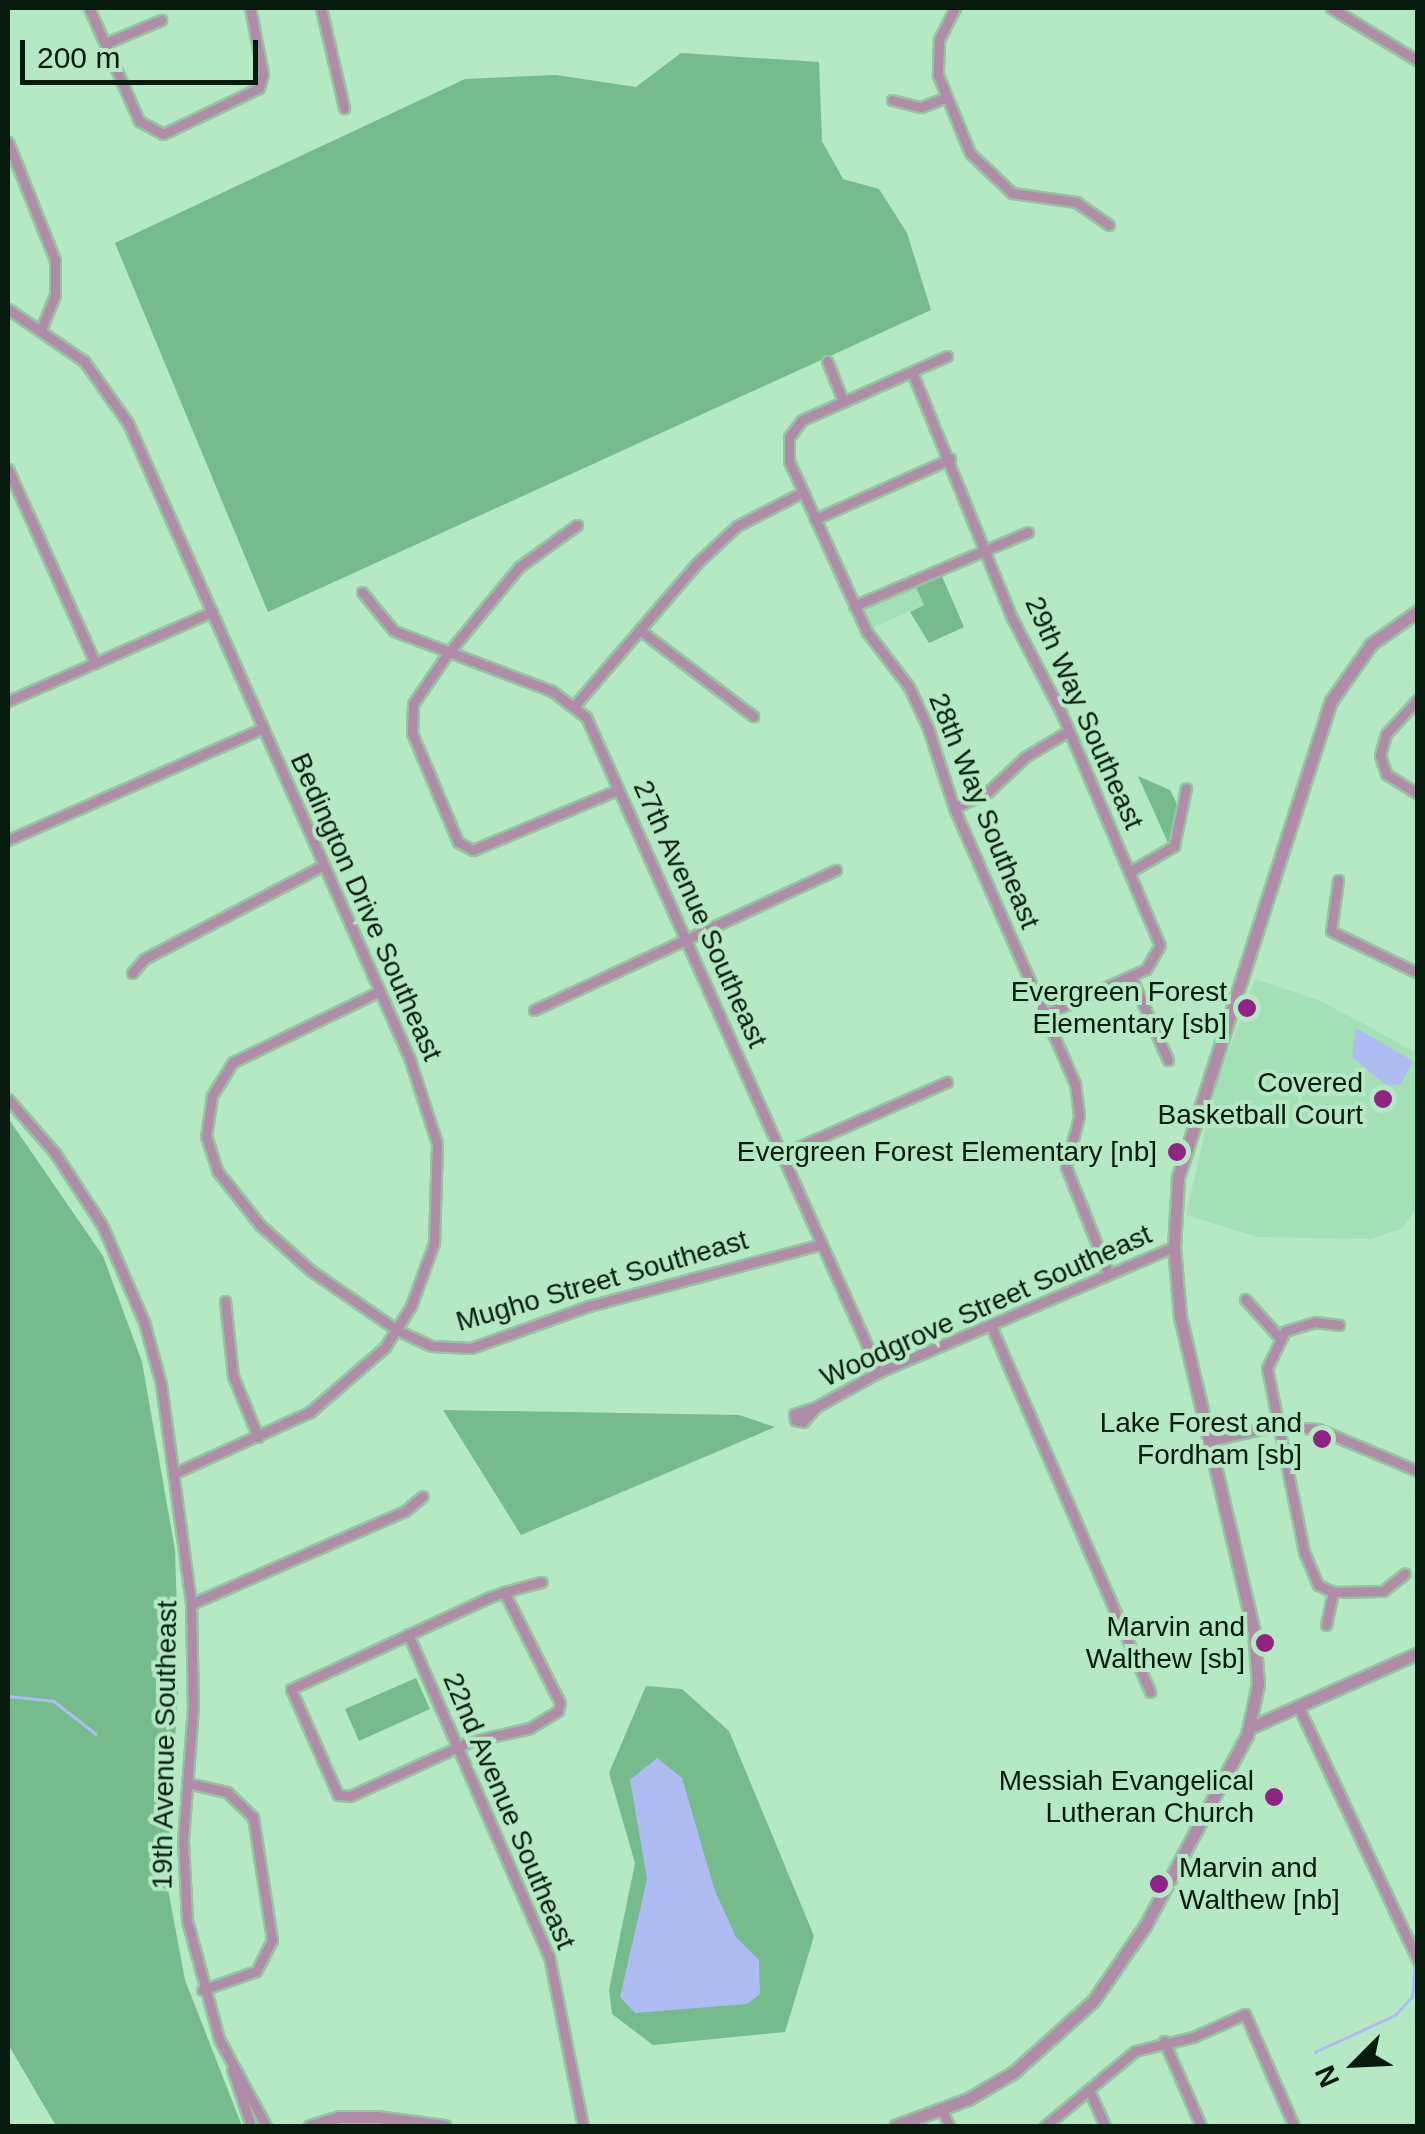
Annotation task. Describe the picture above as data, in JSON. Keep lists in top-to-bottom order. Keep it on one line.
{"streets":{"street":["29th Way Southeast","28th Way Southeast","Bedington Drive Southeast","27th Avenue Southeast","Mugho Street Southeast","Woodgrove Street Southeast","19th Avenue Southeast","22nd Avenue Southeast"]},"crossings":[["29th Way Southeast","28th Way Southeast"],["28th Way Southeast","Woodgrove Street Southeast"],["Bedington Drive Southeast","Mugho Street Southeast"],["Bedington Drive Southeast","19th Avenue Southeast"],["27th Avenue Southeast","Mugho Street Southeast"],["27th Avenue Southeast","Woodgrove Street Southeast"]],"places":["Evergreen Forest Elementary [sb]","Covered Basketball Court","Evergreen Forest Elementary [nb]","Lake Forest and Fordham [sb]","Marvin and Walthew [sb]","Messiah Evangelical Lutheran Church","Marvin and Walthew [nb]"],"scale_bar":"200 m","north":"bottom left"}
